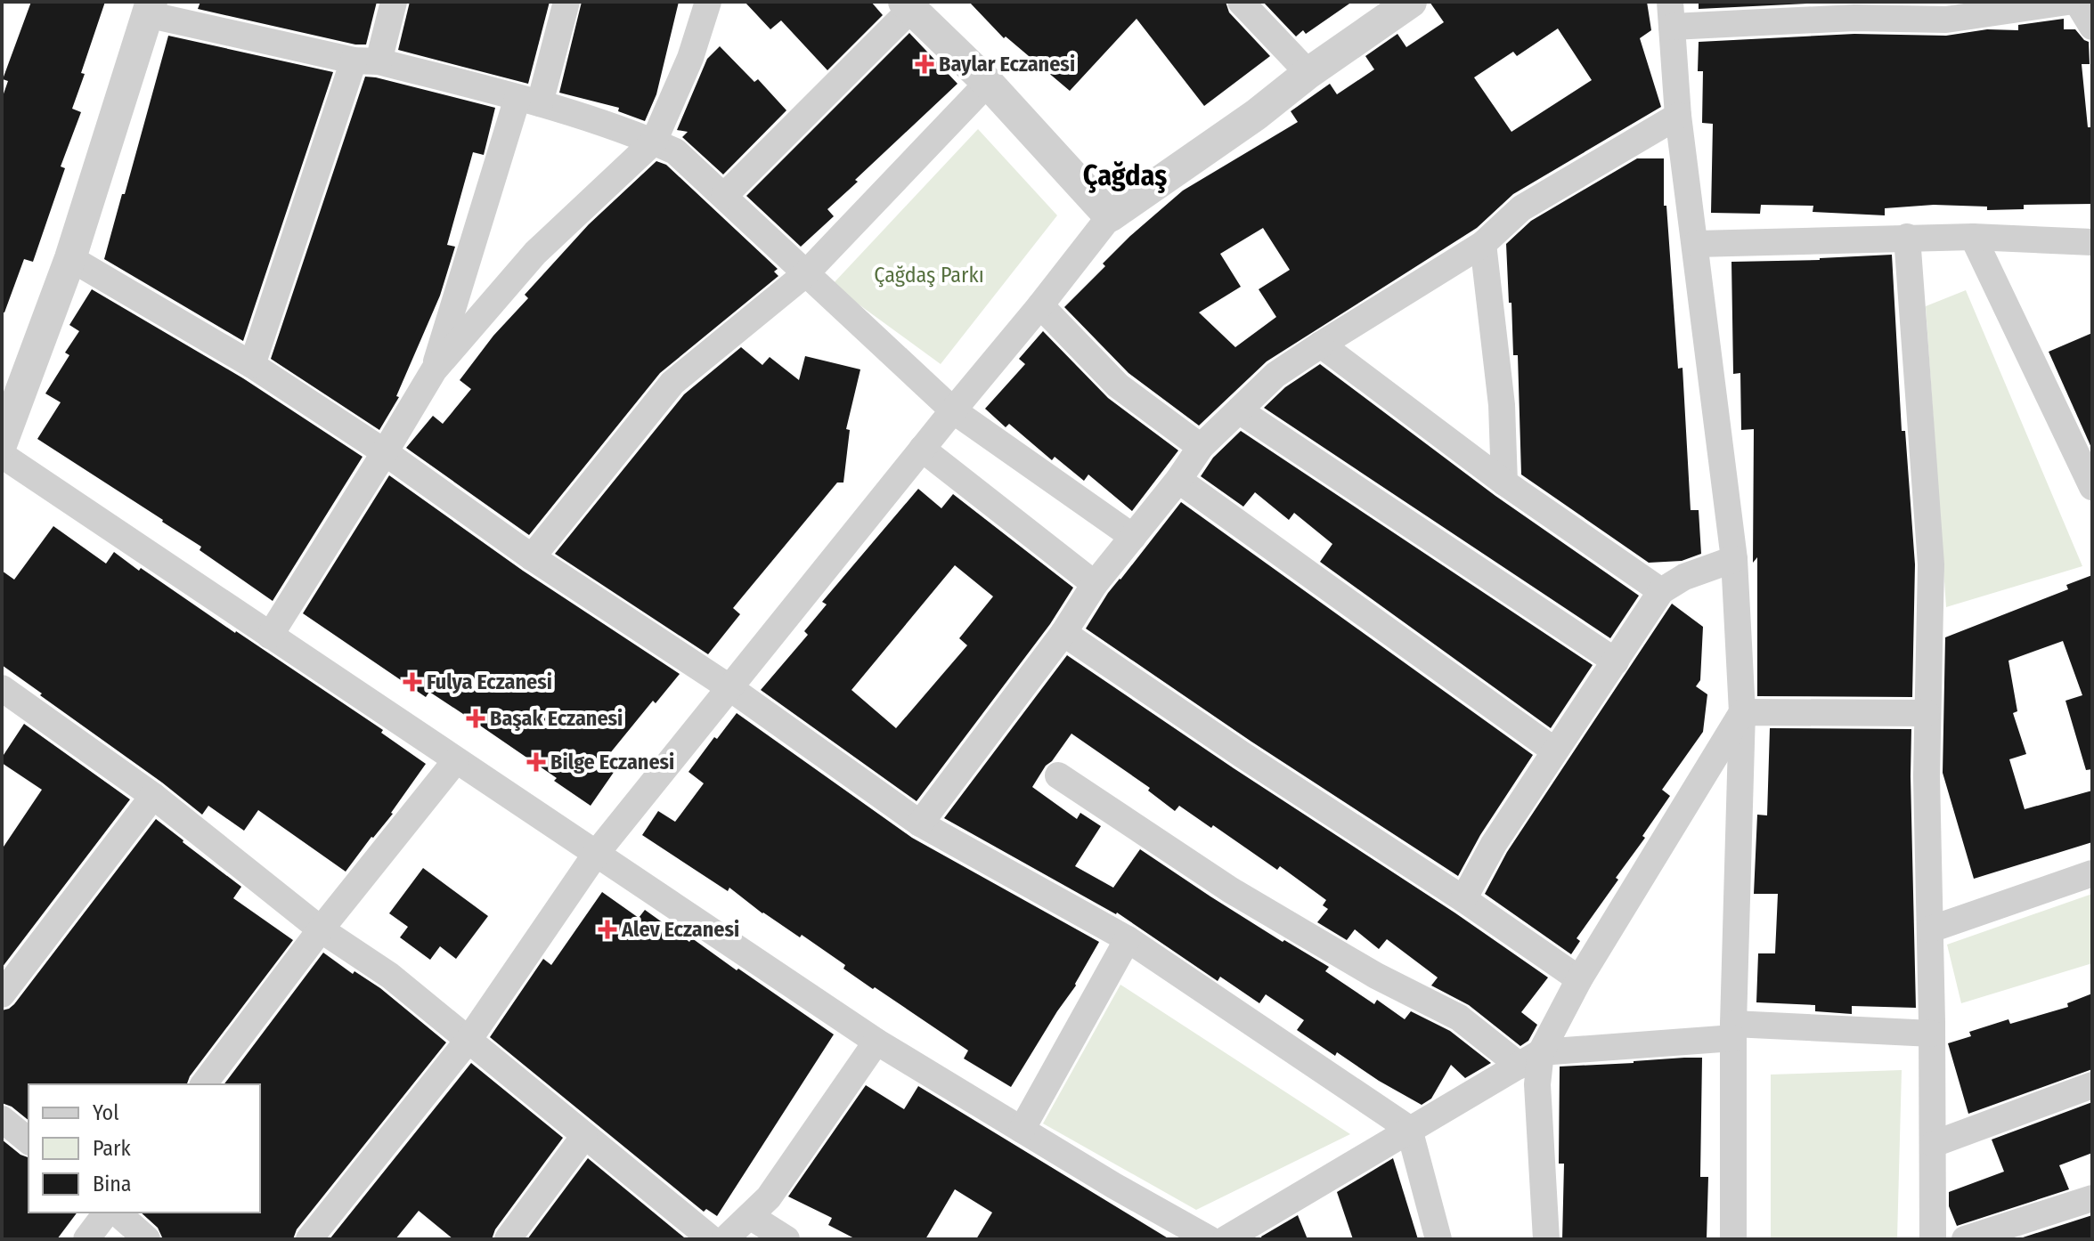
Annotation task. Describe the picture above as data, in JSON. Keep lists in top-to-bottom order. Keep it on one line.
{"districts":["Çağdaş"],"parks":["Çağdaş Parkı"],"places":{"health":["Baylar Eczanesi","Fulya Eczanesi","Başak Eczanesi","Bilge Eczanesi","Alev Eczanesi"]},"legend":["Yol","Park","Bina"]}
